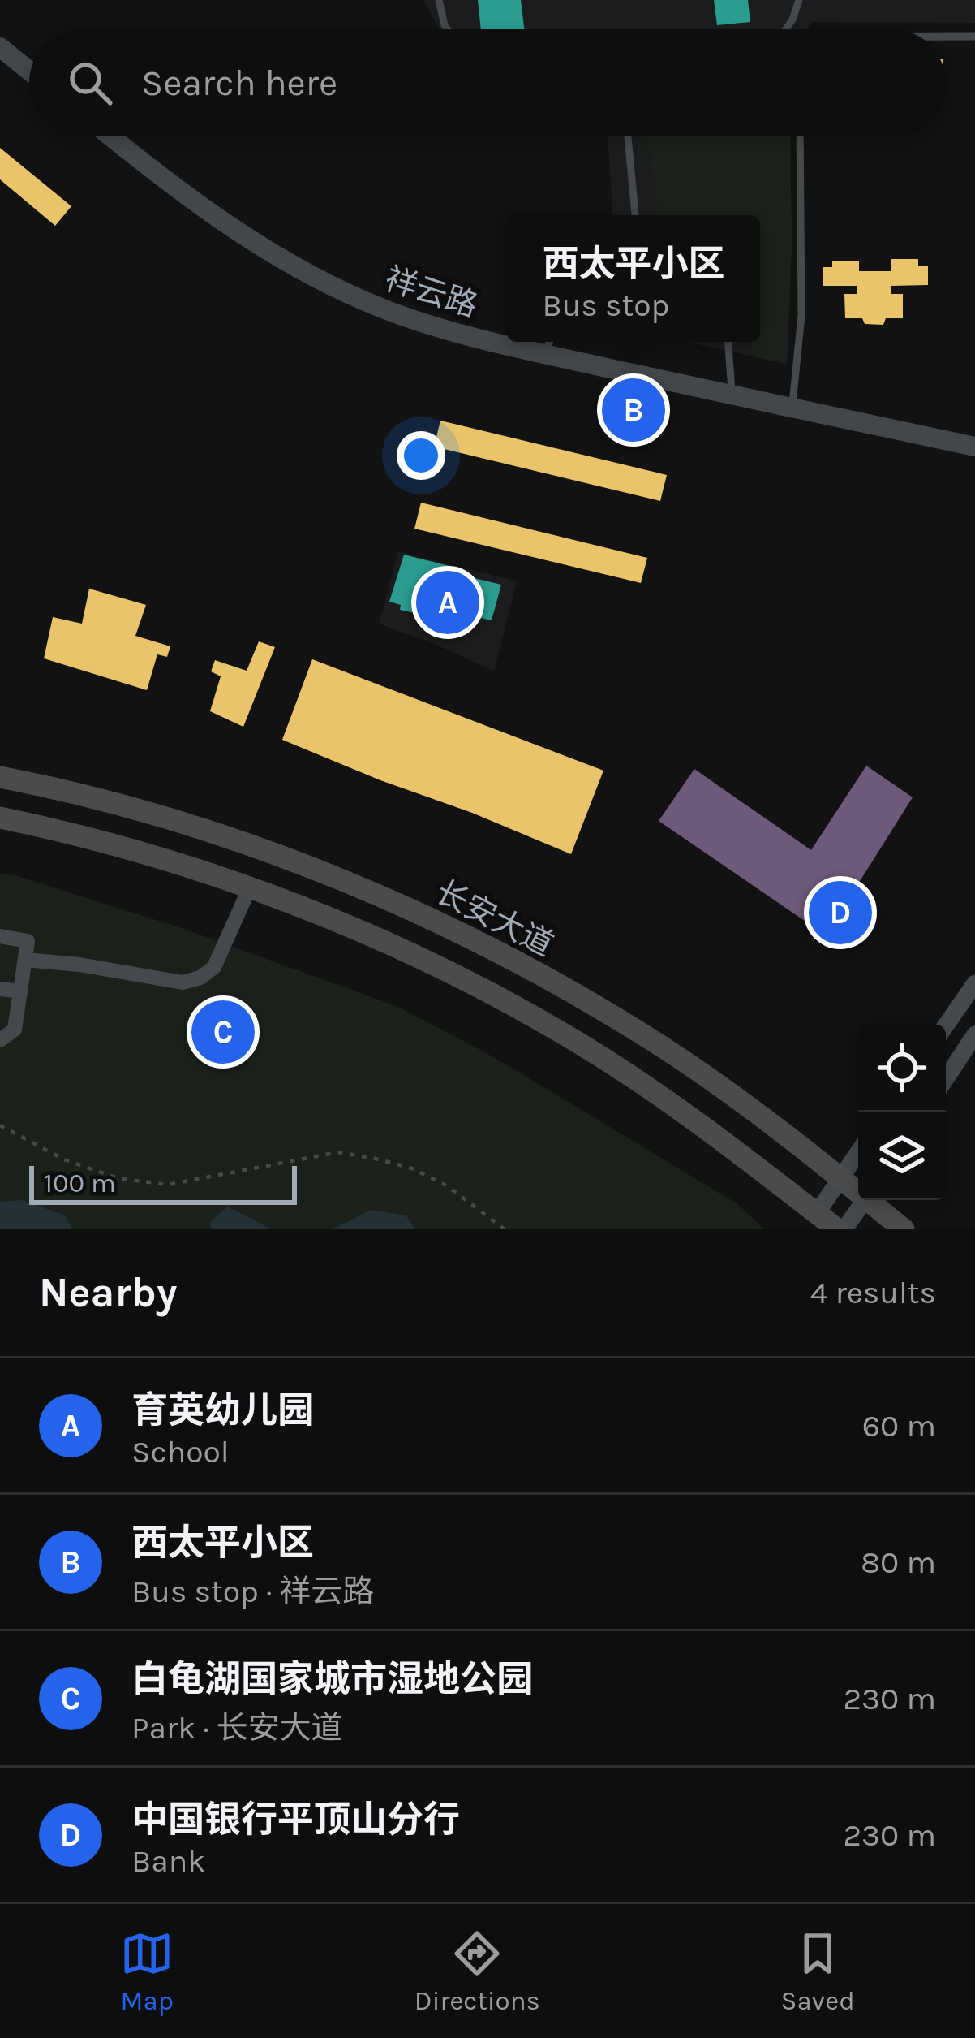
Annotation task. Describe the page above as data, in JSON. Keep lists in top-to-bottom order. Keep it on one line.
{"streets":{"main road":["祥云路","长安大道"]},"scale_bar":"100 m","page":{"search":"Search here","popup":["西太平小区","Bus stop"],"pins":["B","A","D","C"],"scale":"100 m","heading":["Nearby","4 results"],"list":[{"mark":"A","name":"育英幼儿园","note":"School","value":"60 m"},{"mark":"B","name":"西太平小区","note":"Bus stop · 祥云路","value":"80 m"},{"mark":"C","name":"白龟湖国家城市湿地公园","note":"Park · 长安大道","value":"230 m"},{"mark":"D","name":"中国银行平顶山分行","note":"Bank","value":"230 m"}],"nav":["Map","Directions","Saved"]}}
